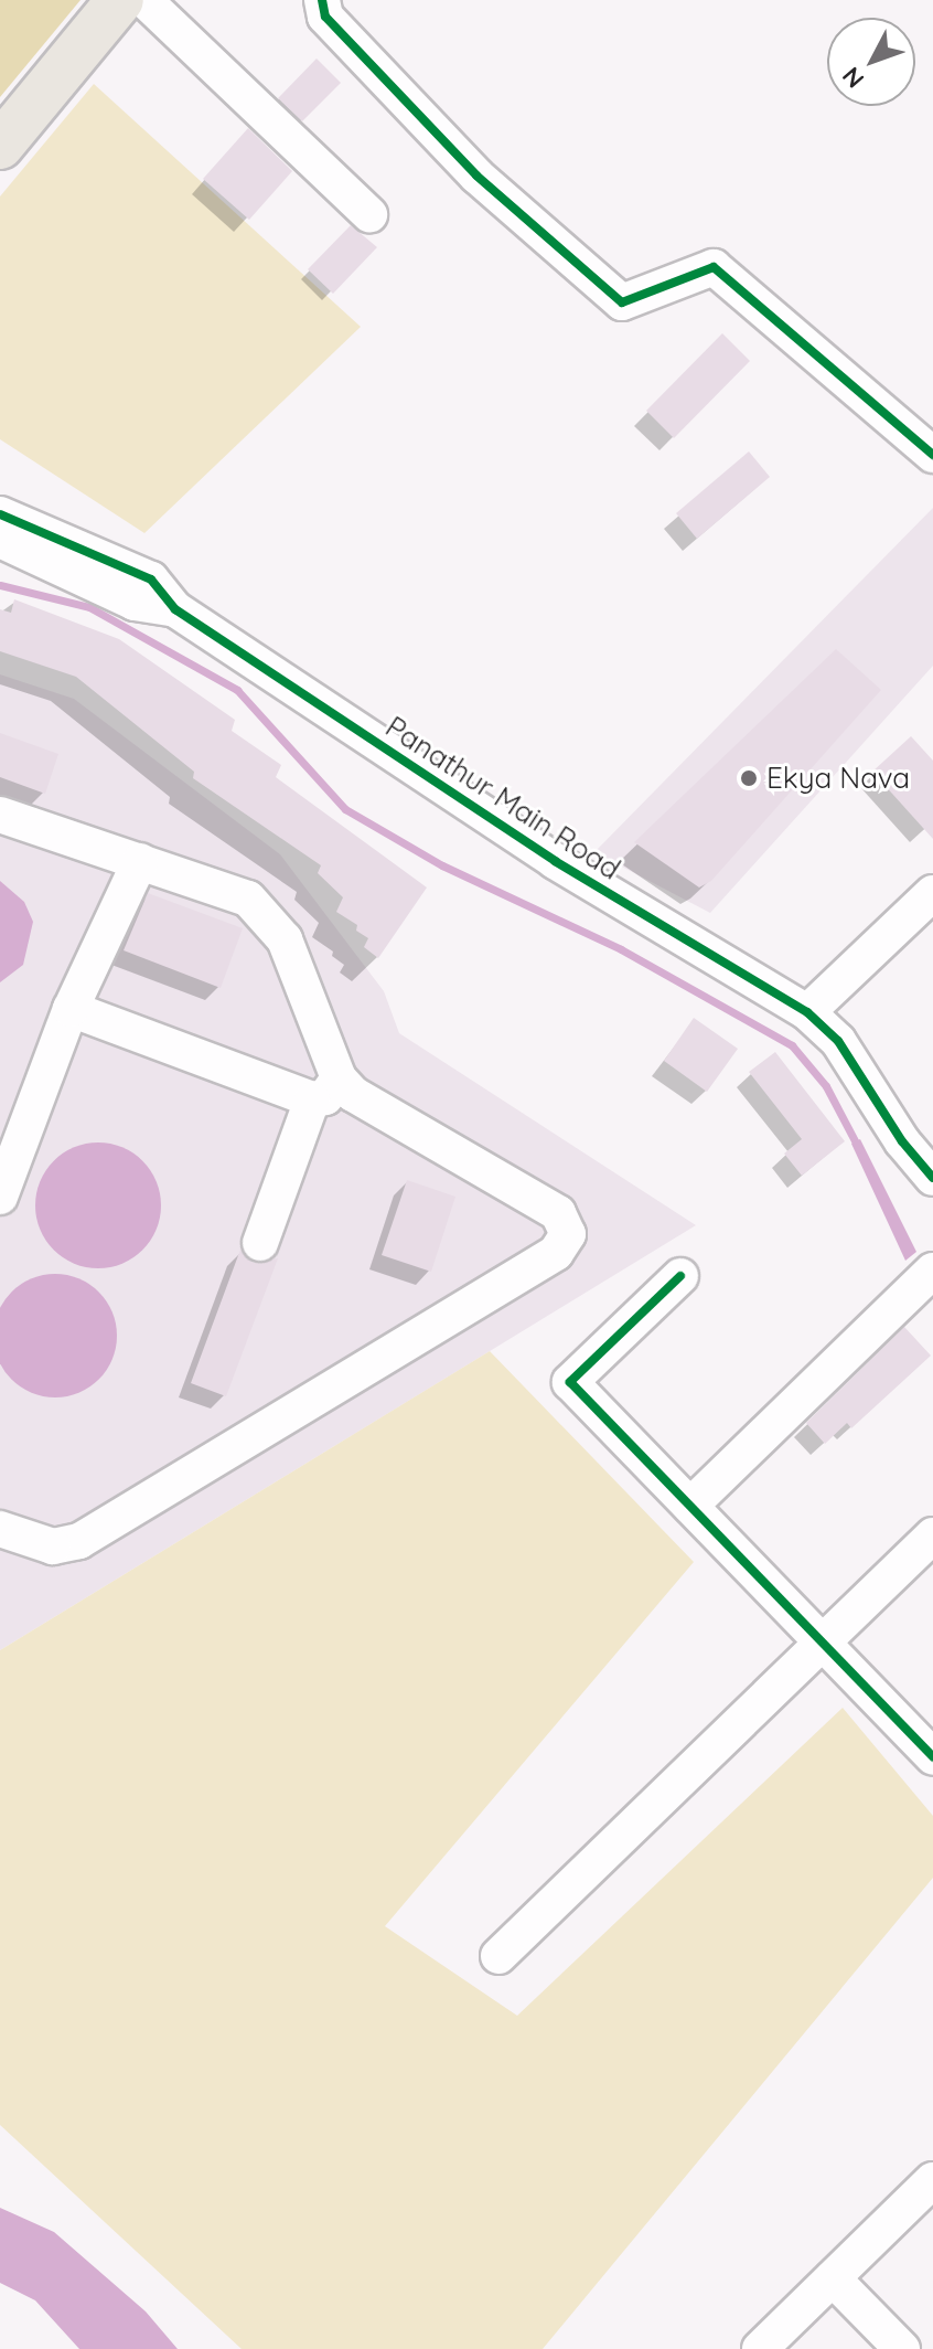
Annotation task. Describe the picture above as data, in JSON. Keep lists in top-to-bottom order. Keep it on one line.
{"streets":{"street":["Panathur Main Road"]},"places":["Ekya Nava"],"north":"bottom left"}
